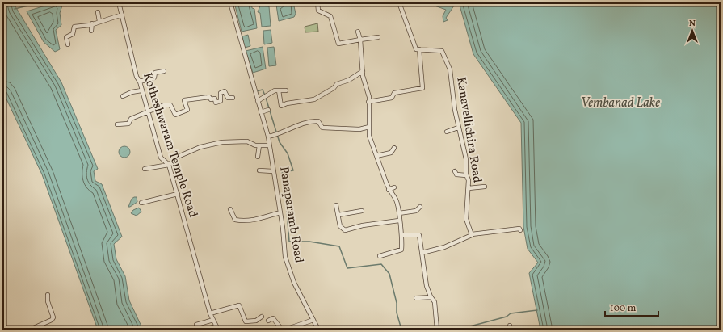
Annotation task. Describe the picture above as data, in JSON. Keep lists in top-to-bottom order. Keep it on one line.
{"streets":{"street":["Kanavellichira Road","Kotheshwaram Temple Road","Panaparamb Road"]},"water":["Vembanad Lake"],"scale_bar":"100 m","north":"top"}
